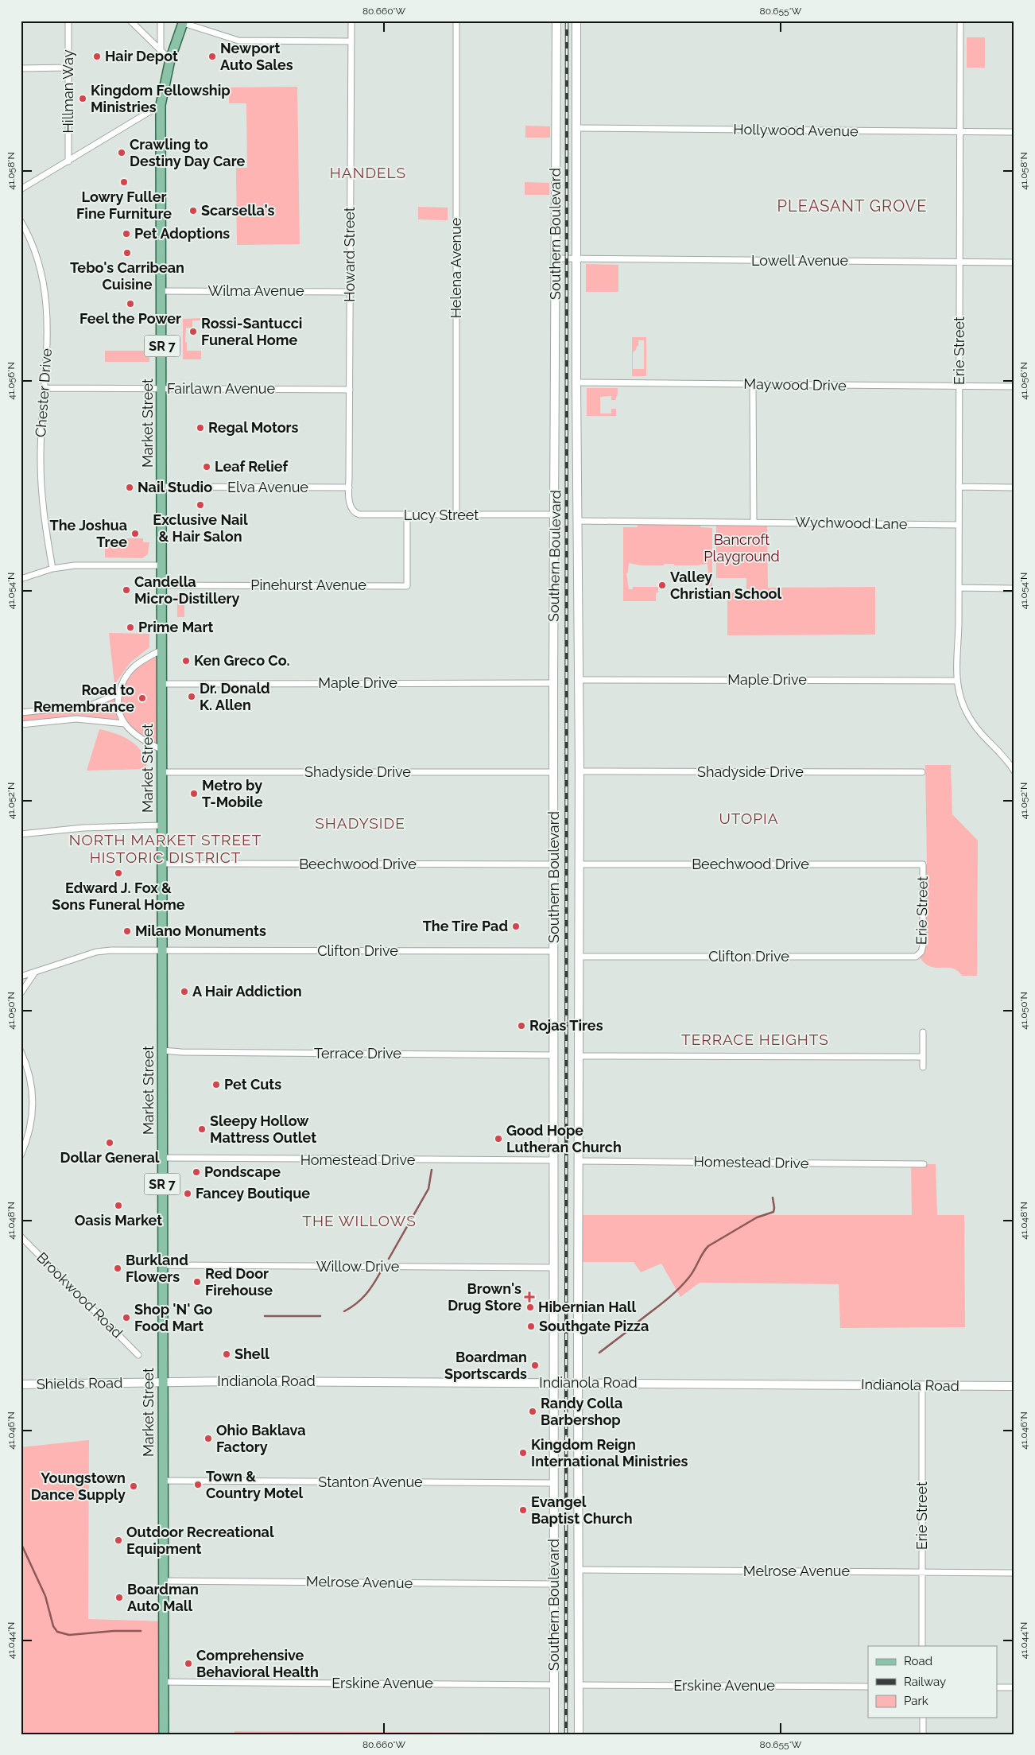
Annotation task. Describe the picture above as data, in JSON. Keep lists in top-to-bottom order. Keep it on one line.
{"streets":{"main road":["SR 7","Market Street"],"street":["Hillman Way","Hollywood Avenue","Southern Boulevard","Howard Street","Lowell Avenue","Helena Avenue","Wilma Avenue","Erie Street","Maywood Drive","Fairlawn Avenue","Chester Drive","Elva Avenue","Lucy Street","Wychwood Lane","Pinehurst Avenue","Maple Drive","Shadyside Drive","Beechwood Drive","Clifton Drive","Terrace Drive","Homestead Drive","Willow Drive","Brookwood Road","Indianola Road","Shields Road","Stanton Avenue","Melrose Avenue","Erskine Avenue"]},"crossings":[["Hollywood Avenue","Southern Boulevard"],["Hollywood Avenue","Erie Street"],["Southern Boulevard","Lowell Avenue"],["Southern Boulevard","Maywood Drive"],["Southern Boulevard","Lucy Street"],["Southern Boulevard","Wychwood Lane"],["Southern Boulevard","Maple Drive"],["Southern Boulevard","Shadyside Drive"],["Southern Boulevard","Beechwood Drive"],["Southern Boulevard","Clifton Drive"],["Southern Boulevard","Terrace Drive"],["Southern Boulevard","Homestead Drive"],["Southern Boulevard","Willow Drive"],["Southern Boulevard","Indianola Road"],["Southern Boulevard","Stanton Avenue"],["Southern Boulevard","Melrose Avenue"],["Southern Boulevard","Erskine Avenue"],["Howard Street","Wilma Avenue"],["Howard Street","Fairlawn Avenue"],["Howard Street","Elva Avenue"],["Howard Street","Lucy Street"],["Lowell Avenue","Erie Street"],["Helena Avenue","Lucy Street"],["Wilma Avenue","Market Street"],["Erie Street","Maywood Drive"],["Erie Street","Wychwood Lane"],["Erie Street","Maple Drive"],["Erie Street","Beechwood Drive"],["Erie Street","Clifton Drive"],["Erie Street","Indianola Road"],["Erie Street","Melrose Avenue"],["Fairlawn Avenue","Chester Drive"],["Fairlawn Avenue","Market Street"],["Market Street","Elva Avenue"],["Market Street","Pinehurst Avenue"],["Market Street","Maple Drive"],["Market Street","Shadyside Drive"],["Market Street","Beechwood Drive"],["Market Street","Clifton Drive"],["Market Street","Terrace Drive"],["Market Street","Homestead Drive"],["Market Street","Willow Drive"],["Market Street","Indianola Road"],["Market Street","Shields Road"],["Market Street","Stanton Avenue"],["Market Street","Melrose Avenue"],["Market Street","Erskine Avenue"],["Elva Avenue","Lucy Street"],["Lucy Street","Pinehurst Avenue"],["Indianola Road","Shields Road"]],"districts":["HANDELS","PLEASANT GROVE","UTOPIA","SHADYSIDE","NORTH MARKET STREET HISTORIC DISTRICT","TERRACE HEIGHTS","THE WILLOWS"],"parks":["Bancroft Playground"],"places":{"other":["Hair Depot","Newport Auto Sales","Kingdom Fellowship Ministries","Crawling to Destiny Day Care","Lowry Fuller Fine Furniture","Scarsella's","Pet Adoptions","Tebo's Carribean Cuisine","Feel the Power","Rossi-Santucci Funeral Home","Regal Motors","Leaf Relief","Nail Studio","Exclusive Nail & Hair Salon","The Joshua Tree","Valley Christian School","Candella Micro-Distillery","Prime Mart","Ken Greco Co.","Dr. Donald K. Allen","Road to Remembrance","Metro by T-Mobile","Edward J. Fox & Sons Funeral Home","The Tire Pad","Milano Monuments","A Hair Addiction","Rojas Tires","Pet Cuts","Sleepy Hollow Mattress Outlet","Good Hope Lutheran Church","Dollar General","Pondscape","Fancey Boutique","Oasis Market","Burkland Flowers","Red Door Firehouse","Hibernian Hall","Shop 'N' Go Food Mart","Southgate Pizza","Shell","Boardman Sportscards","Randy Colla Barbershop","Ohio Baklava Factory","Kingdom Reign International Ministries","Town & Country Motel","Youngstown Dance Supply","Evangel Baptist Church","Outdoor Recreational Equipment","Boardman Auto Mall","Comprehensive Behavioral Health"],"health":["Brown's Drug Store"]},"legend":["Road","Railway","Park"],"coordinates":["80.660°W","80.655°W","41.058°N","41.056°N","41.054°N","41.052°N","41.050°N","41.048°N","41.046°N","41.044°N"]}
